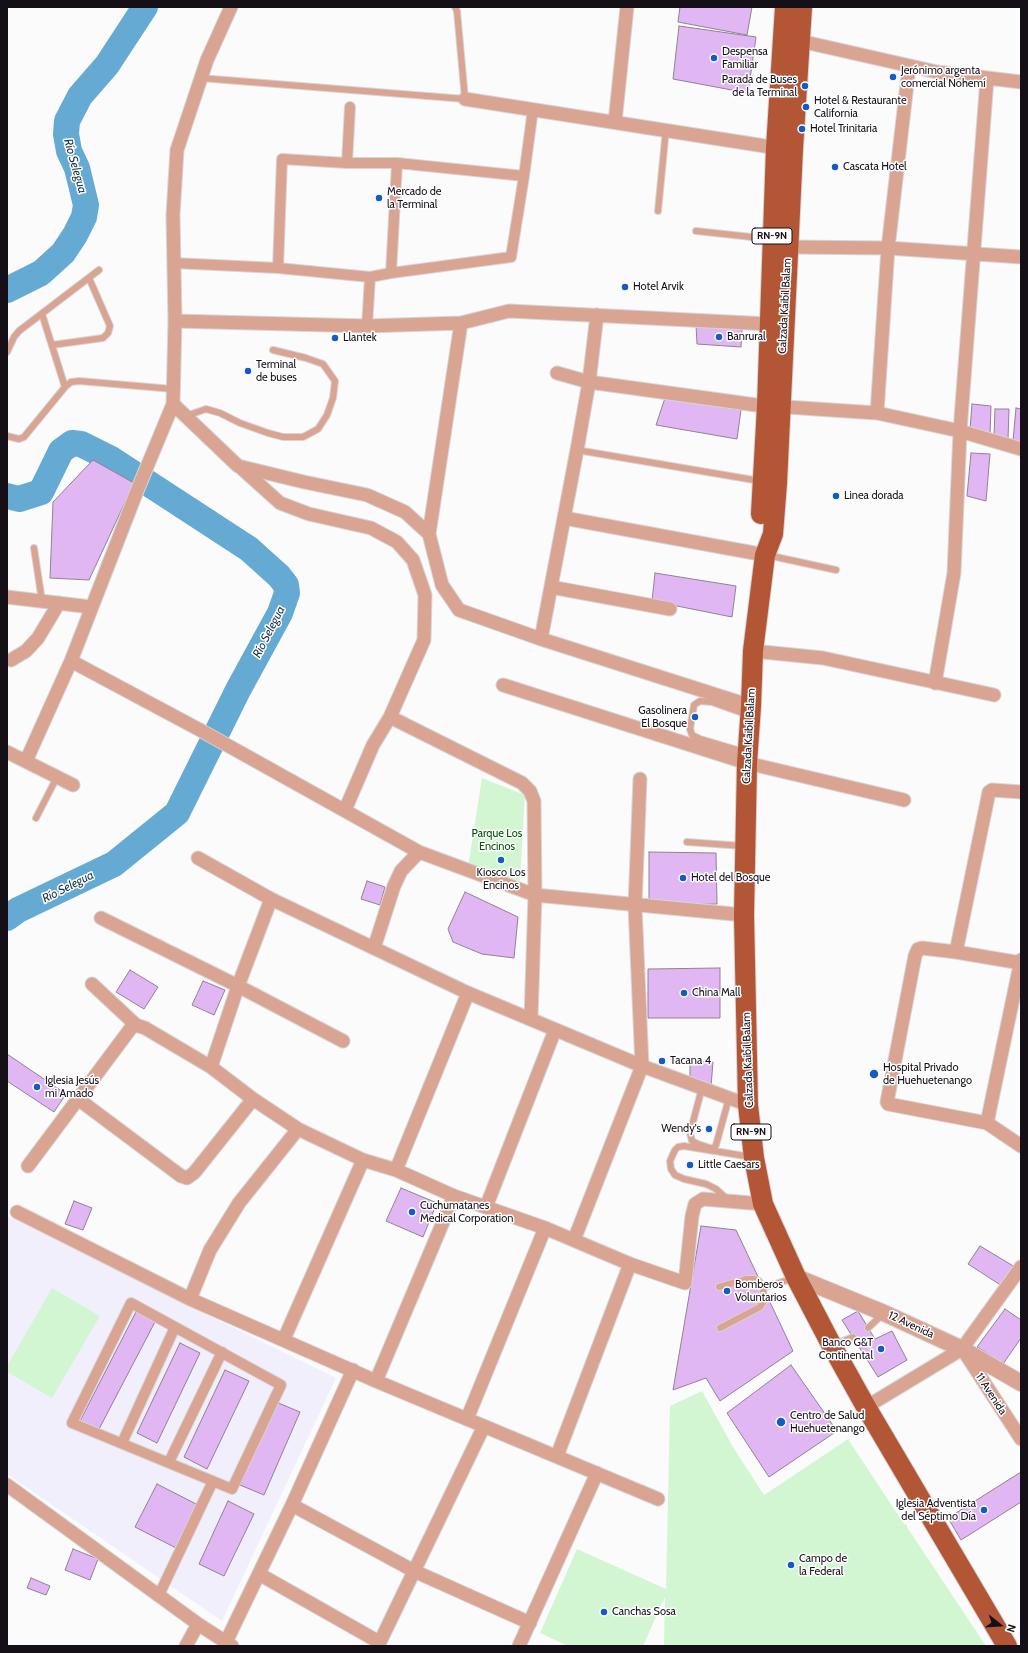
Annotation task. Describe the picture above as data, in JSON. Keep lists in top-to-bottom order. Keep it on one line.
{"streets":{"main road":["RN-9N","Calzada Kaibil Balam"],"street":["12 Avenida","11 Avenida"]},"crossings":[["Calzada Kaibil Balam","12 Avenida"],["12 Avenida","11 Avenida"]],"water":["Río Selegua"],"parks":["Parque Los Encinos"],"places":["Despensa Familiar","Jerónimo argenta comercial Nohemí","Parada de Buses de la Terminal","Hotel & Restaurante California","Hotel Trinitaria","Cascata Hotel","Mercado de la Terminal","Hotel Arvik","Banrural","Llantek","Terminal de buses","Linea dorada","Gasolinera El Bosque","Kiosco Los Encinos","Hotel del Bosque","China Mall","Tacana 4","Hospital Privado de Huehuetenango","Iglesia Jesús mi Amado","Wendy's","Little Caesars","Cuchumatanes Medical Corporation","Bomberos Voluntarios","Banco G&T Continental","Centro de Salud Huehuetenango","Iglesia Adventista del Séptimo Día","Campo de la Federal","Canchas Sosa"],"north":"right"}
